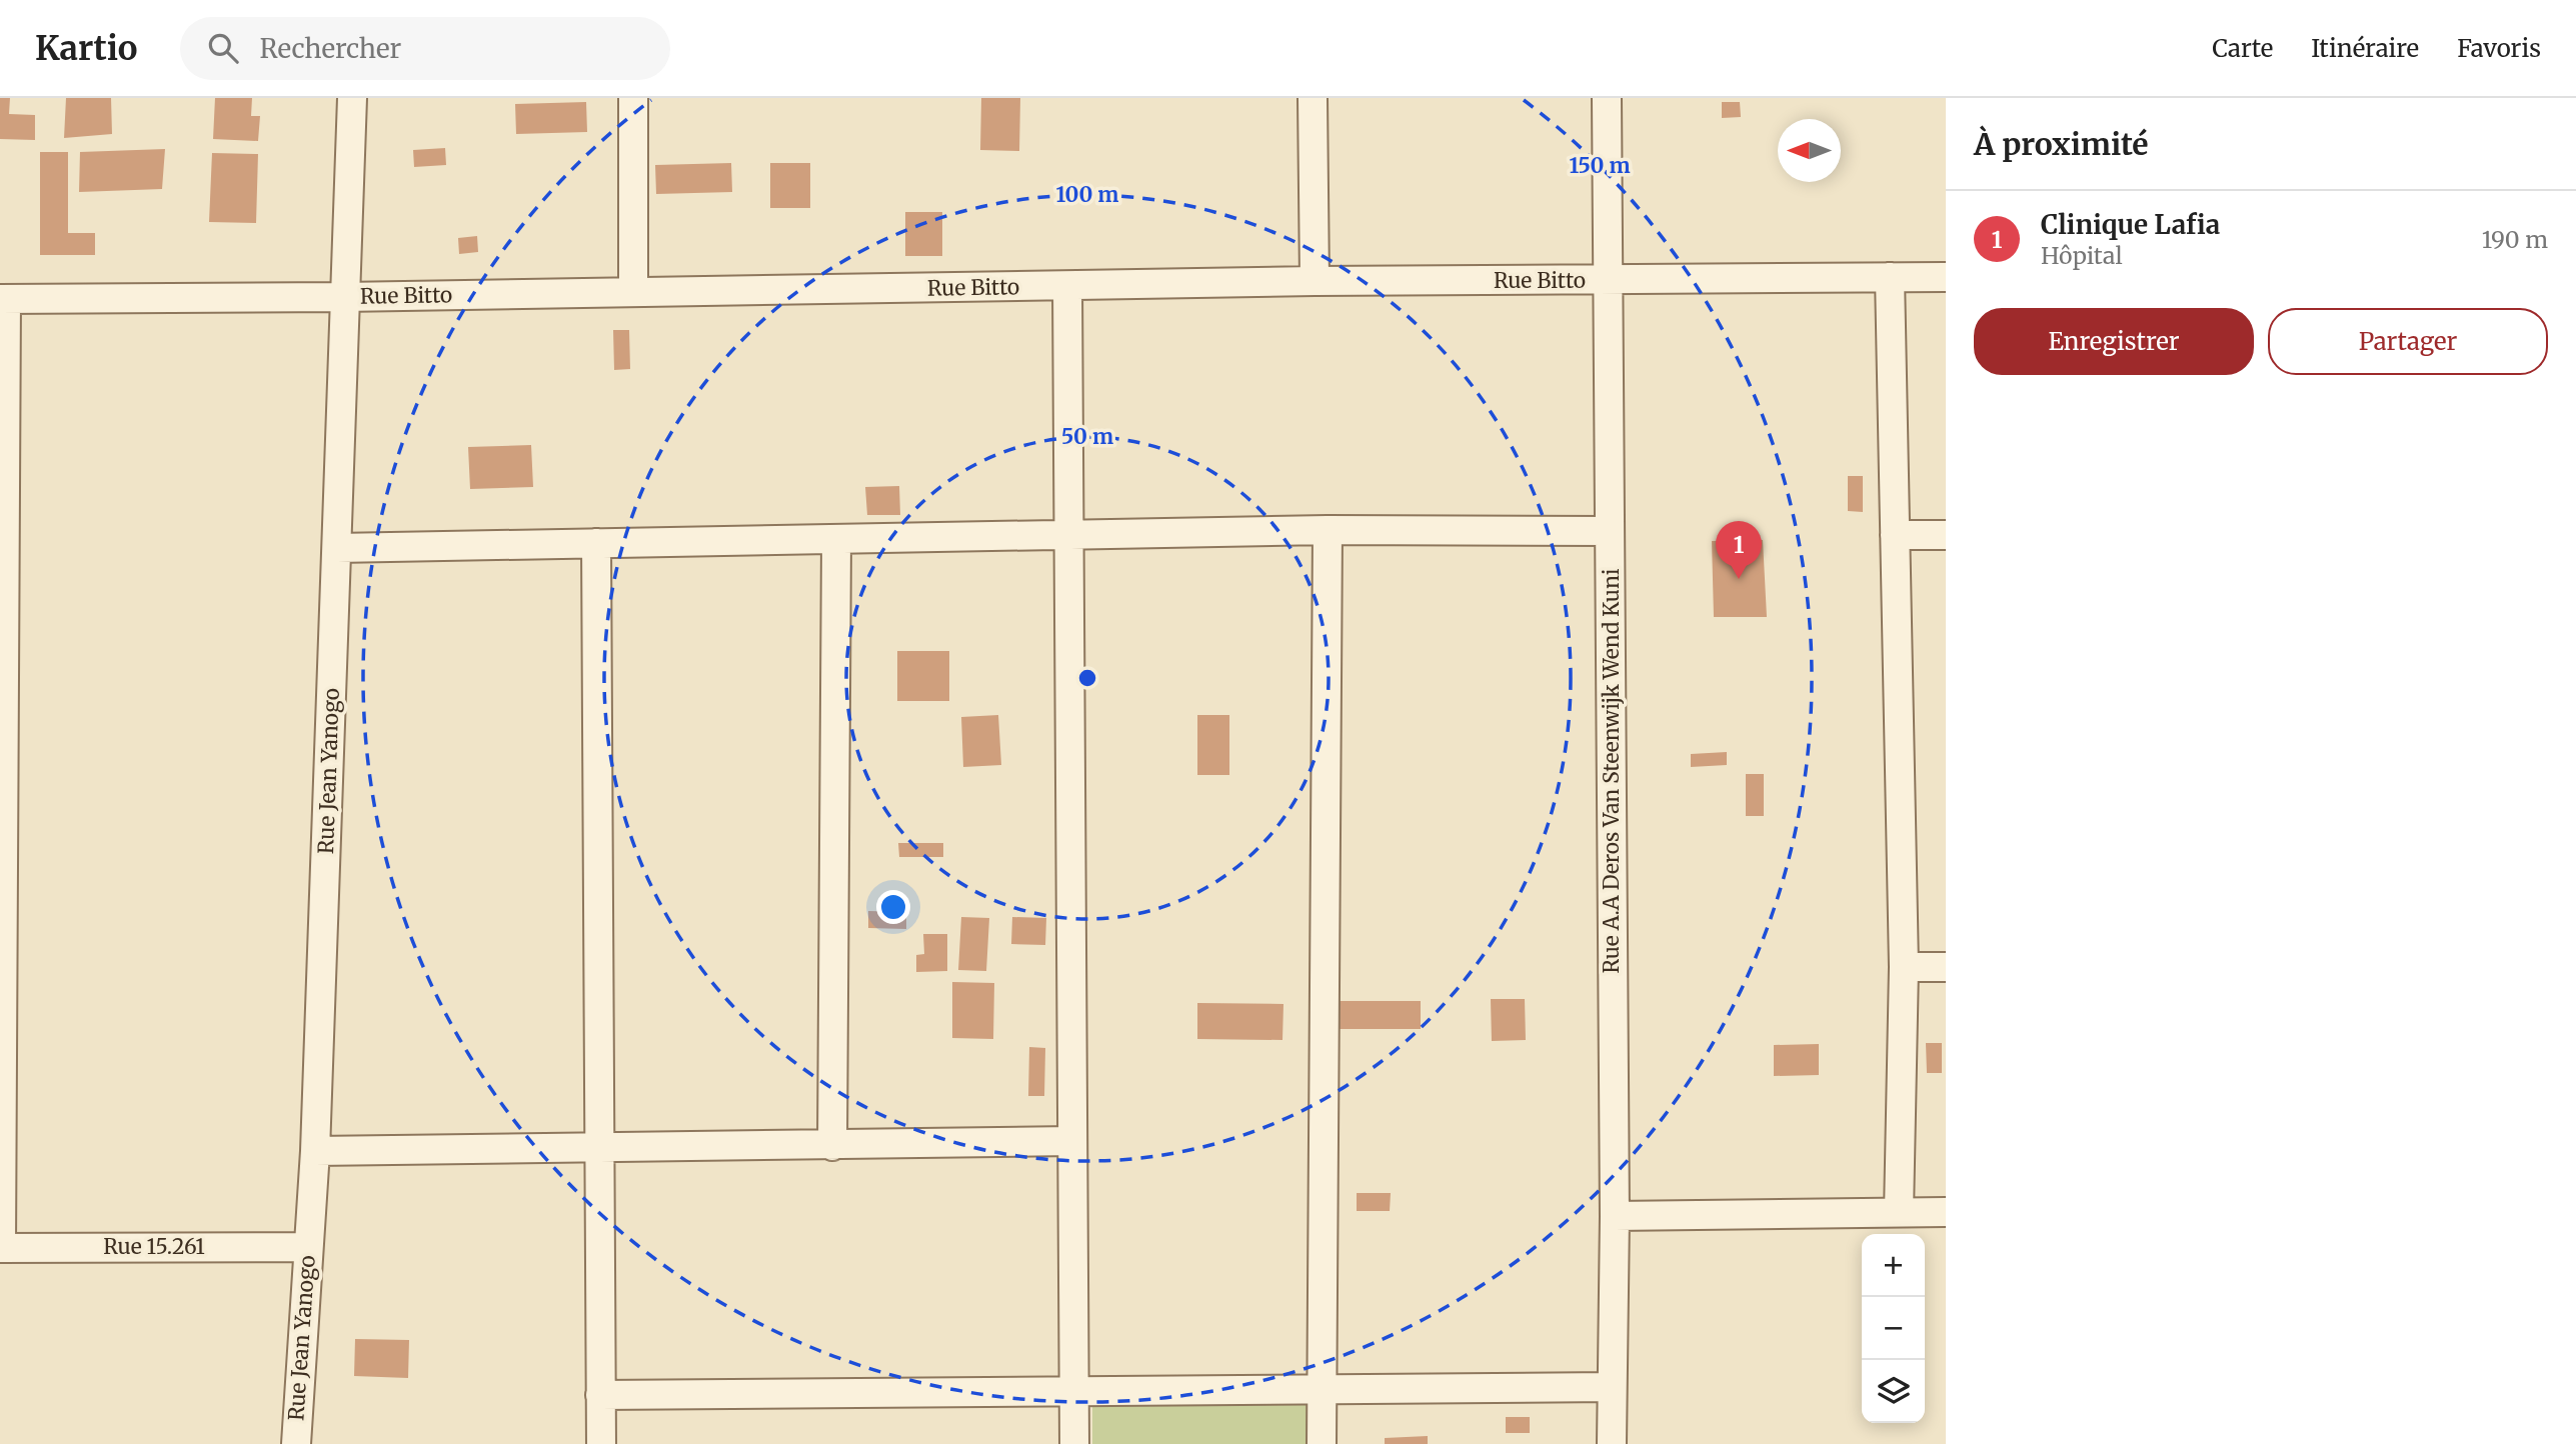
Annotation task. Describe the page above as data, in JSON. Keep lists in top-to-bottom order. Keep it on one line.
{"streets":{"street":["Rue Bitto","Rue Jean Yanogo","Rue A.A Deros Van Steenwijk Wend Kuni","Rue 15.261"]},"crossings":[["Rue Bitto","Rue Jean Yanogo"],["Rue Bitto","Rue A.A Deros Van Steenwijk Wend Kuni"],["Rue Jean Yanogo","Rue 15.261"]],"north":"left","page":{"header":"Kartio","search":"Rechercher","nav":["Carte","Itinéraire","Favoris"],"heading":"À proximité","list":[{"mark":"1","name":"Clinique Lafia","note":"Hôpital","value":"190 m"}],"buttons":["Enregistrer","Partager"],"pins":"1","map_buttons":["+","−"]},"rings":["150 m","100 m","50 m"]}
